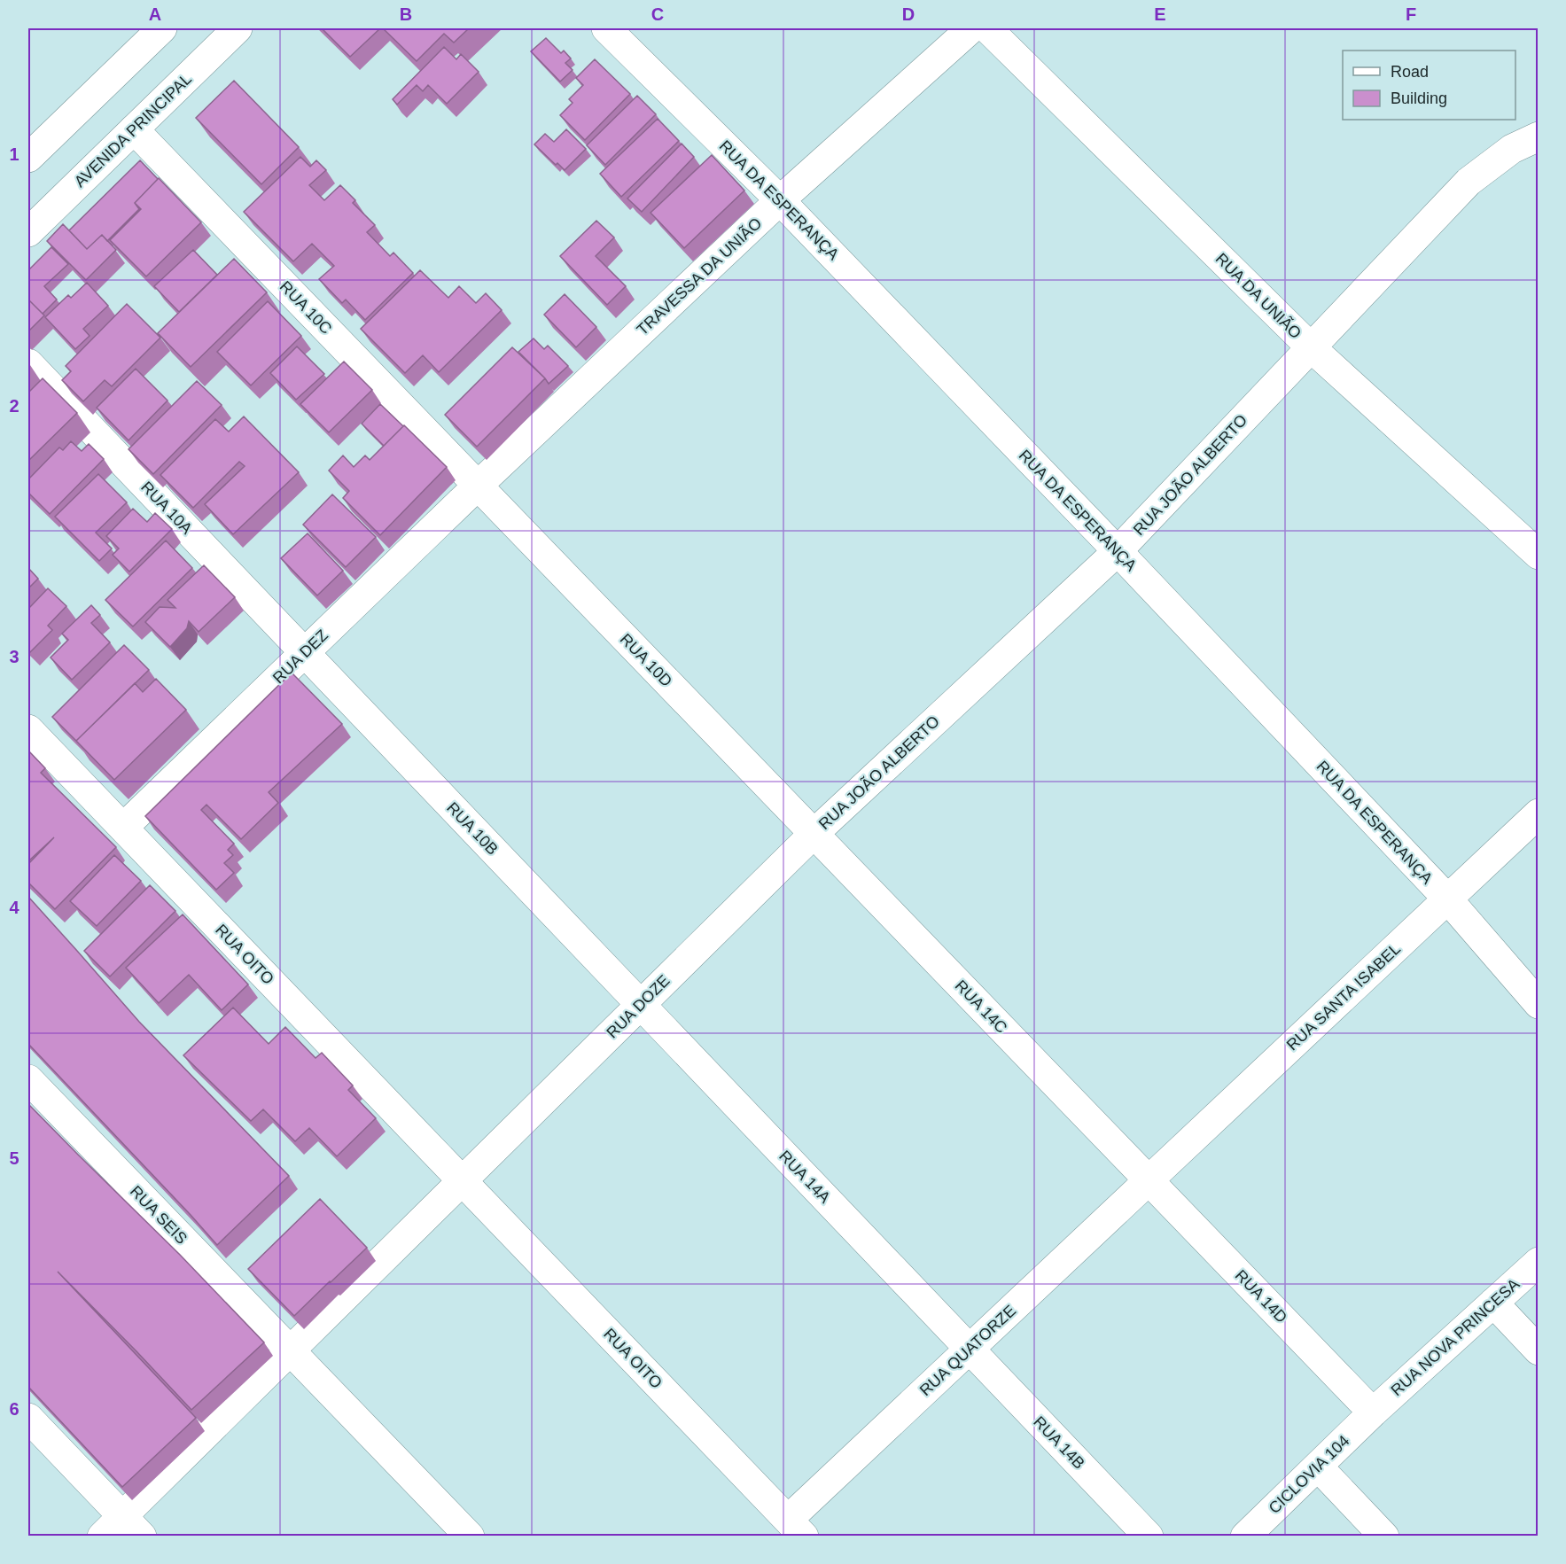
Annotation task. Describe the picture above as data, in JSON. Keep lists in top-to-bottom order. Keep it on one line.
{"streets":{"street":["AVENIDA PRINCIPAL","RUA DA ESPERANÇA","TRAVESSA DA UNIÃO","RUA DA UNIÃO","RUA 10C","RUA JOÃO ALBERTO","RUA 10A","RUA DEZ","RUA 10D","RUA 10B","RUA OITO","RUA SANTA ISABEL","RUA DOZE","RUA 14C","RUA 14A","RUA SEIS","RUA 14D","RUA NOVA PRINCESA","RUA QUATORZE","RUA 14B","CICLOVIA 104"]},"crossings":[["AVENIDA PRINCIPAL","RUA 10C"],["RUA DA ESPERANÇA","TRAVESSA DA UNIÃO"],["RUA DA ESPERANÇA","RUA JOÃO ALBERTO"],["RUA DA ESPERANÇA","RUA SANTA ISABEL"],["TRAVESSA DA UNIÃO","RUA 10C"],["TRAVESSA DA UNIÃO","RUA DEZ"],["TRAVESSA DA UNIÃO","RUA 10D"],["RUA DA UNIÃO","RUA JOÃO ALBERTO"],["RUA 10C","RUA DEZ"],["RUA 10C","RUA 10D"],["RUA JOÃO ALBERTO","RUA 10D"],["RUA JOÃO ALBERTO","RUA DOZE"],["RUA JOÃO ALBERTO","RUA 14C"],["RUA 10A","RUA DEZ"],["RUA 10A","RUA 10B"],["RUA DEZ","RUA 10D"],["RUA DEZ","RUA 10B"],["RUA DEZ","RUA OITO"],["RUA 10D","RUA DOZE"],["RUA 10D","RUA 14C"],["RUA 10B","RUA DOZE"],["RUA 10B","RUA 14A"],["RUA OITO","RUA DOZE"],["RUA OITO","RUA QUATORZE"],["RUA SANTA ISABEL","RUA 14C"],["RUA SANTA ISABEL","RUA 14D"],["RUA SANTA ISABEL","RUA QUATORZE"],["RUA DOZE","RUA 14C"],["RUA DOZE","RUA 14A"],["RUA 14C","RUA 14D"],["RUA 14C","RUA QUATORZE"],["RUA 14A","RUA QUATORZE"],["RUA 14A","RUA 14B"],["RUA 14D","RUA NOVA PRINCESA"],["RUA 14D","RUA QUATORZE"],["RUA 14D","CICLOVIA 104"],["RUA NOVA PRINCESA","CICLOVIA 104"],["RUA QUATORZE","RUA 14B"]],"legend":["Road","Building"],"grid":{"columns":["A","B","C","D","E","F"],"rows":["1","2","3","4","5","6"]}}
